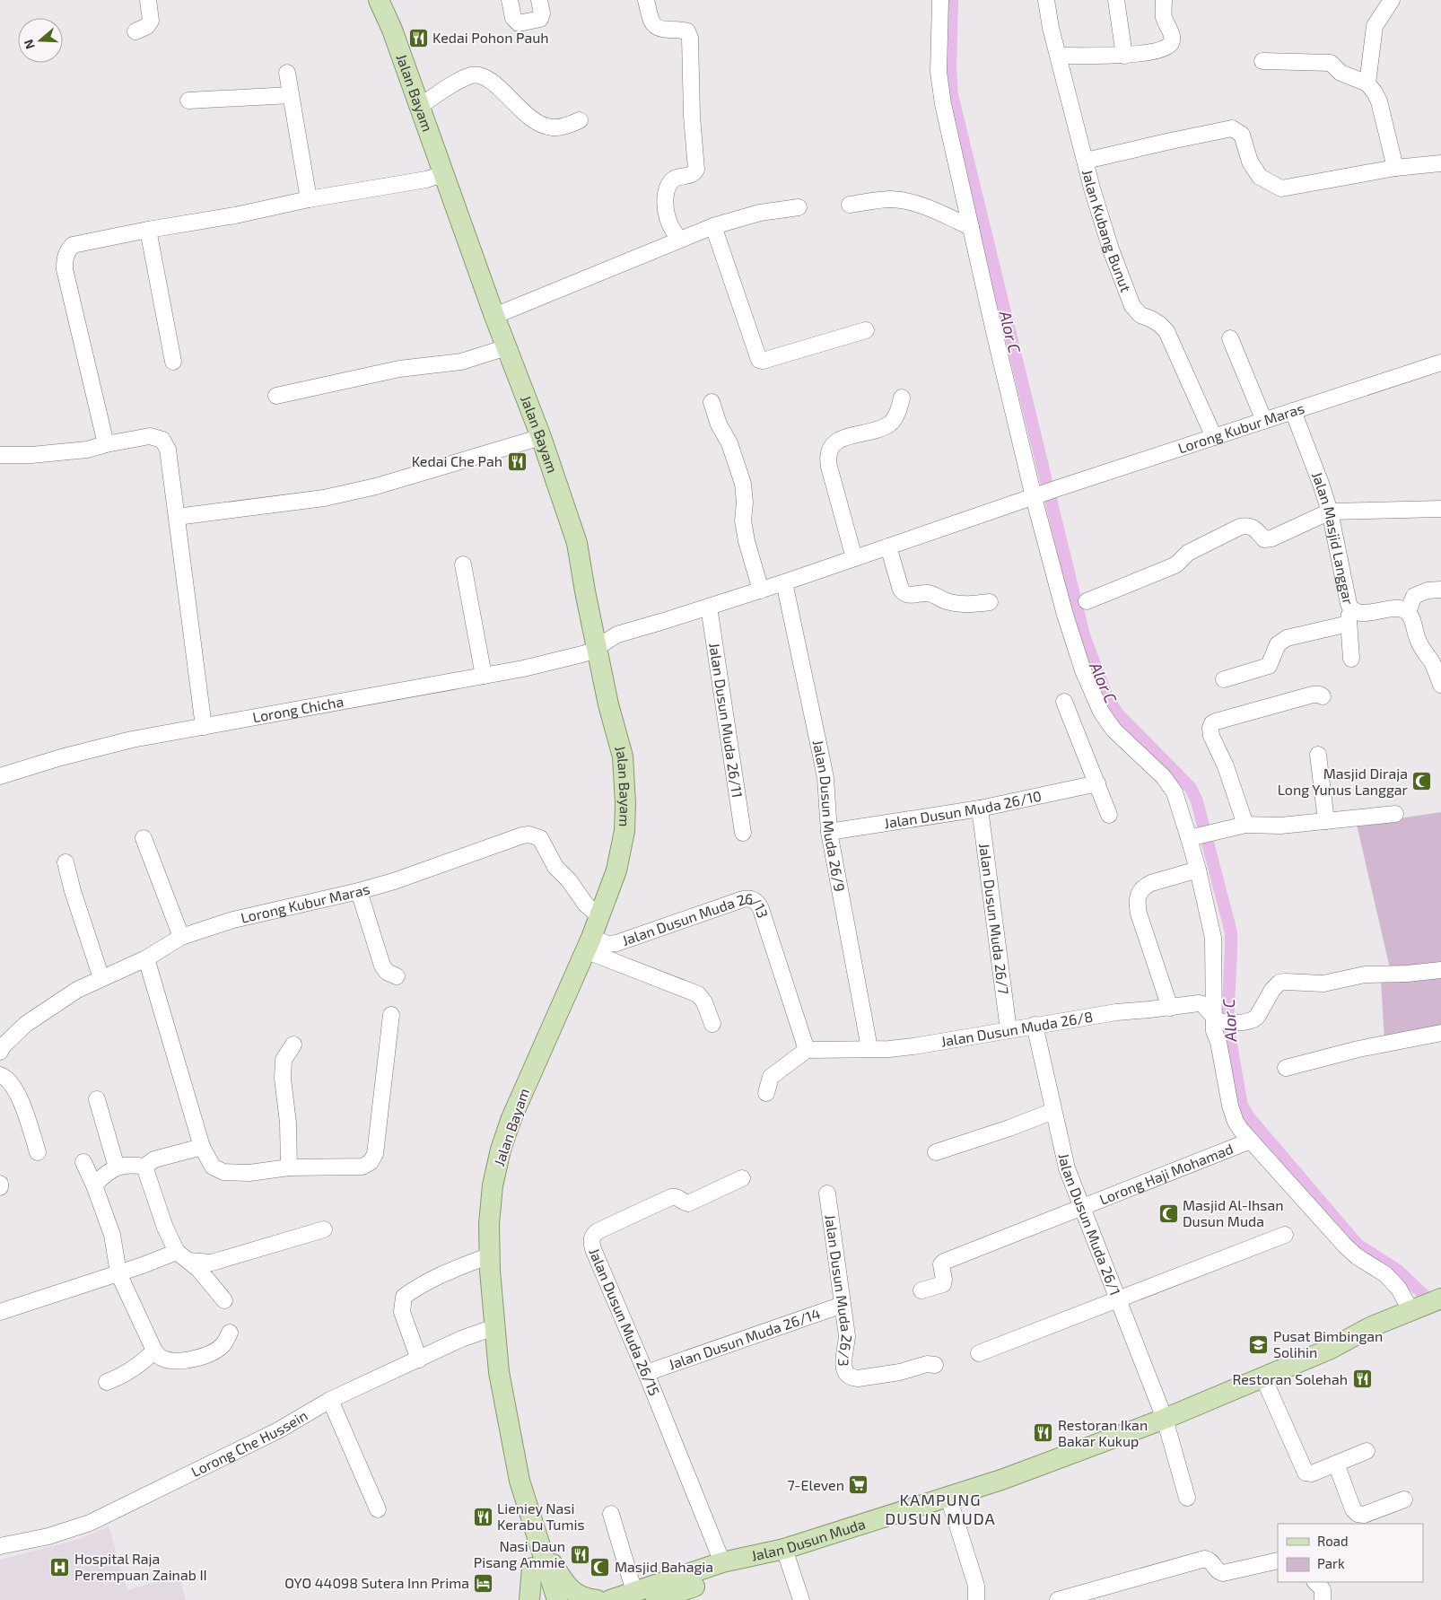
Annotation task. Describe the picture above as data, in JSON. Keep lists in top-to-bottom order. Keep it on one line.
{"streets":{"main road":["Jalan Bayam","Jalan Dusun Muda"],"street":["Jalan Kubang Bunut","Lorong Kubur Maras","Jalan Masjid Langgar","Lorong Chicha","Jalan Dusun Muda 26/11","Jalan Dusun Muda 26/10","Jalan Dusun Muda 26/9","Jalan Dusun Muda 26/7","Jalan Dusun Muda 26/13","Jalan Dusun Muda 26/8","Lorong Haji Mohamad","Jalan Dusun Muda 26/1","Jalan Dusun Muda 26/3","Jalan Dusun Muda 26/15","Jalan Dusun Muda 26/14","Lorong Che Hussein"]},"crossings":[["Jalan Bayam","Lorong Kubur Maras"],["Jalan Bayam","Lorong Chicha"],["Jalan Bayam","Jalan Dusun Muda 26/13"],["Jalan Bayam","Lorong Che Hussein"],["Jalan Kubang Bunut","Lorong Kubur Maras"],["Lorong Kubur Maras","Jalan Masjid Langgar"],["Lorong Kubur Maras","Lorong Chicha"],["Lorong Chicha","Jalan Dusun Muda 26/11"],["Lorong Chicha","Jalan Dusun Muda 26/9"],["Jalan Dusun Muda 26/10","Jalan Dusun Muda 26/9"],["Jalan Dusun Muda 26/10","Jalan Dusun Muda 26/7"],["Jalan Dusun Muda 26/9","Jalan Dusun Muda 26/8"],["Jalan Dusun Muda 26/7","Jalan Dusun Muda 26/8"],["Jalan Dusun Muda 26/13","Jalan Dusun Muda 26/8"],["Jalan Dusun Muda 26/8","Jalan Dusun Muda 26/1"],["Lorong Haji Mohamad","Jalan Dusun Muda 26/1"],["Jalan Dusun Muda 26/1","Jalan Dusun Muda"],["Jalan Dusun Muda 26/3","Jalan Dusun Muda 26/14"],["Jalan Dusun Muda 26/15","Jalan Dusun Muda 26/14"],["Jalan Dusun Muda 26/15","Jalan Dusun Muda"]],"districts":["KAMPUNG DUSUN MUDA"],"water":["Alor C"],"places":{"restaurant":["Kedai Pohon Pauh","Kedai Che Pah","Restoran Solehah","Restoran Ikan Bakar Kukup","Lieniey Nasi Kerabu Tumis","Nasi Daun Pisang Ammie"],"mosque":["Masjid Diraja Long Yunus Langgar","Masjid Al-Ihsan Dusun Muda","Masjid Bahagia"],"school or university":["Pusat Bimbingan Solihin"],"supermarket":["7-Eleven"],"hospital":["Hospital Raja Perempuan Zainab II"],"hotel":["OYO 44098 Sutera Inn Prima"]},"legend":["Road","Park"],"north":"left"}
